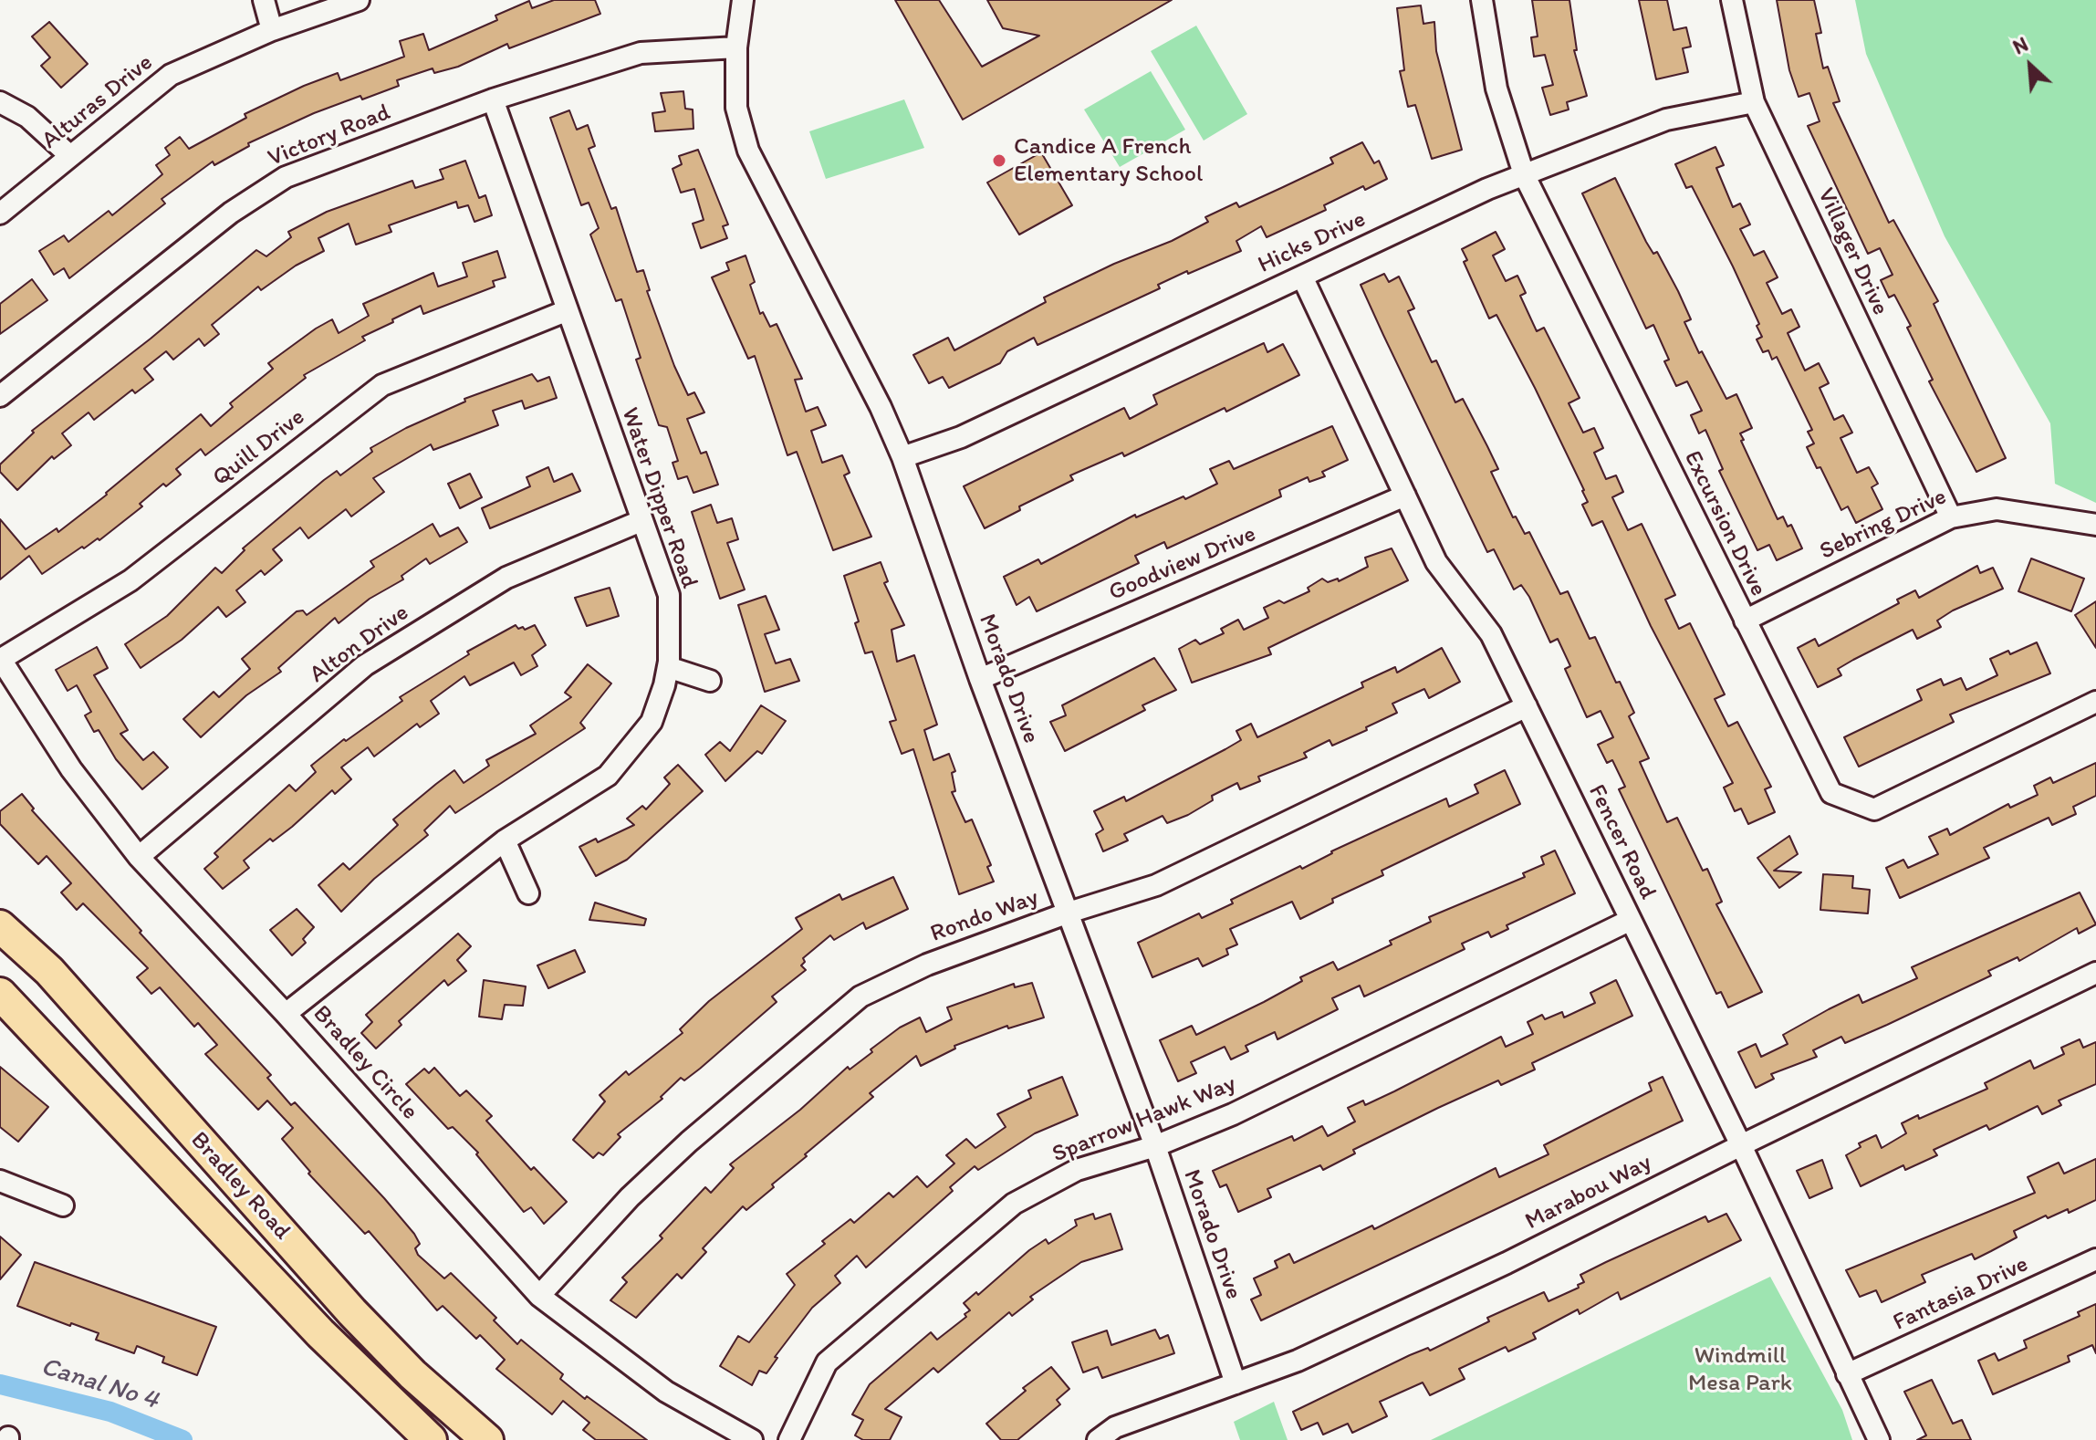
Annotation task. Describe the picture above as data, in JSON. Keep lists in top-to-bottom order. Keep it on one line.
{"streets":{"main road":["Bradley Road"],"street":["Alturas Drive","Victory Road","Hicks Drive","Villager Drive","Quill Drive","Water Dipper Road","Excursion Drive","Sebring Drive","Goodview Drive","Alton Drive","Morado Drive","Fencer Road","Rondo Way","Bradley Circle","Sparrow Hawk Way","Marabou Way","Fantasia Drive"]},"crossings":[["Victory Road","Water Dipper Road"],["Victory Road","Morado Drive"],["Hicks Drive","Villager Drive"],["Hicks Drive","Excursion Drive"],["Hicks Drive","Morado Drive"],["Hicks Drive","Fencer Road"],["Villager Drive","Sebring Drive"],["Quill Drive","Water Dipper Road"],["Quill Drive","Bradley Circle"],["Water Dipper Road","Alton Drive"],["Water Dipper Road","Bradley Circle"],["Excursion Drive","Sebring Drive"],["Goodview Drive","Morado Drive"],["Goodview Drive","Fencer Road"],["Alton Drive","Bradley Circle"],["Morado Drive","Rondo Way"],["Morado Drive","Sparrow Hawk Way"],["Morado Drive","Marabou Way"],["Fencer Road","Rondo Way"],["Fencer Road","Sparrow Hawk Way"],["Fencer Road","Marabou Way"],["Fencer Road","Fantasia Drive"],["Rondo Way","Bradley Circle"]],"water":["Canal No 4"],"parks":["Windmill Mesa Park"],"places":["Candice A French Elementary School"],"north":"top left"}
